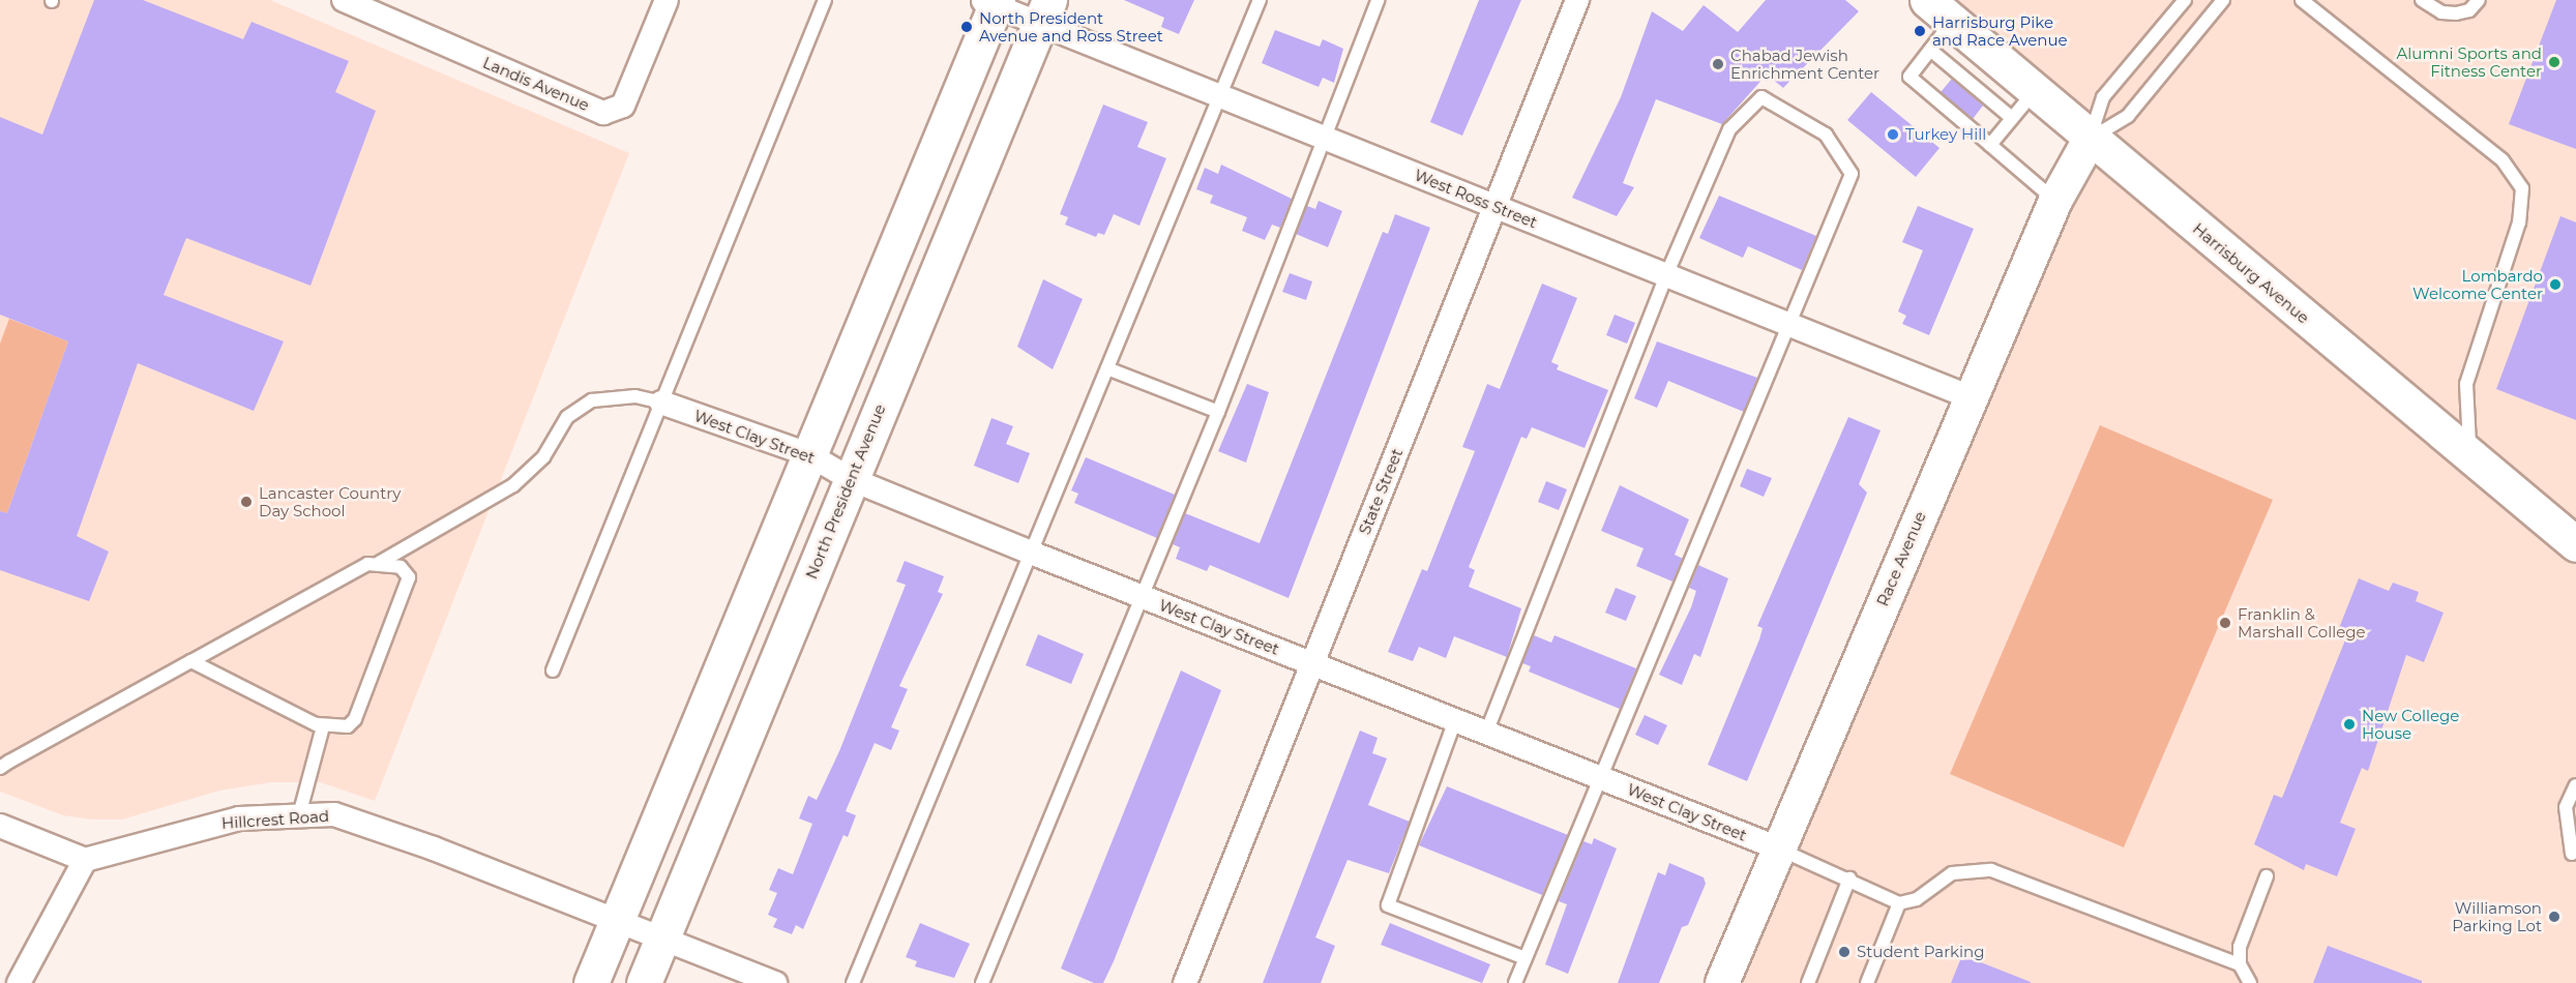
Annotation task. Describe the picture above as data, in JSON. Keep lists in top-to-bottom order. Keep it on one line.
{"streets":{"main road":["Harrisburg Avenue","North President Avenue","Race Avenue"],"street":["Landis Avenue","West Ross Street","West Clay Street","State Street","Hillcrest Road"]},"crossings":[["West Ross Street","North President Avenue"],["West Ross Street","State Street"],["West Ross Street","Race Avenue"],["Harrisburg Avenue","Race Avenue"],["West Clay Street","North President Avenue"],["West Clay Street","State Street"],["West Clay Street","Race Avenue"],["North President Avenue","Hillcrest Road"]],"places":["North President Avenue and Ross Street","Harrisburg Pike and Race Avenue","Alumni Sports and Fitness Center","Chabad Jewish Enrichment Center","Turkey Hill","Lombardo Welcome Center","Lancaster Country Day School","Franklin & Marshall College","New College House","Williamson Parking Lot","Student Parking"]}
